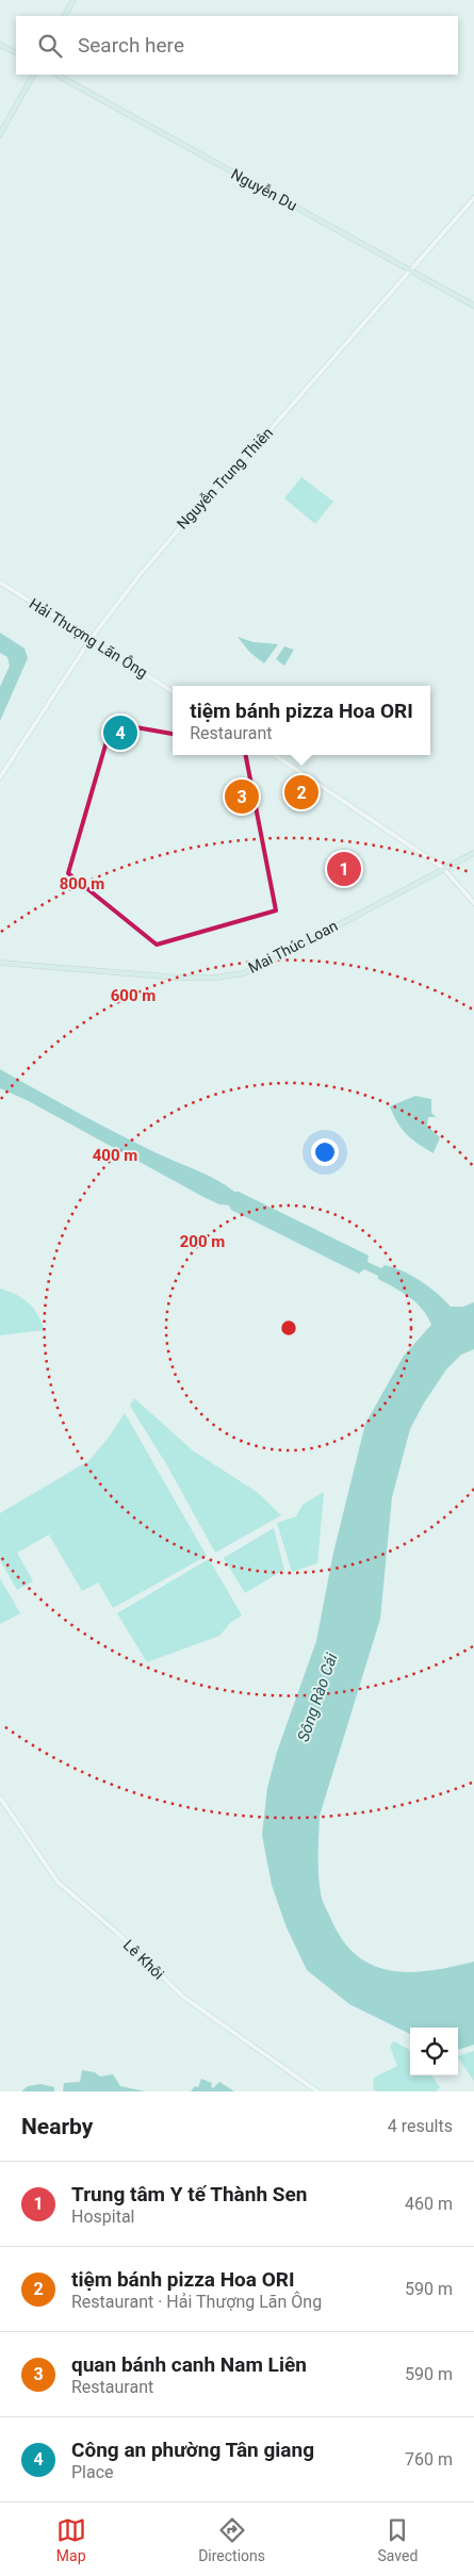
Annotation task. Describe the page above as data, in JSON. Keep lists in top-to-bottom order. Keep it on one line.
{"streets":{"main road":["Nguyễn Du","Mai Thúc Loan"],"street":["Nguyễn Trung Thiên","Hải Thượng Lãn Ông","Lê Khôi"]},"crossings":[["Nguyễn Du","Nguyễn Trung Thiên"],["Nguyễn Trung Thiên","Hải Thượng Lãn Ông"]],"water":["Sông Rào Cái"],"page":{"search":"Search here","popup":["tiệm bánh pizza Hoa ORI","Restaurant"],"pins":["4","2","3","1"],"heading":["Nearby","4 results"],"list":[{"mark":"1","name":"Trung tâm Y tế Thành Sen","note":"Hospital","value":"460 m"},{"mark":"2","name":"tiệm bánh pizza Hoa ORI","note":"Restaurant · Hải Thượng Lãn Ông","value":"590 m"},{"mark":"3","name":"quan bánh canh Nam Liên","note":"Restaurant","value":"590 m"},{"mark":"4","name":"Công an phường Tân giang","note":"Place","value":"760 m"}],"nav":["Map","Directions","Saved"]},"rings":["800 m","600 m","400 m","200 m"]}
